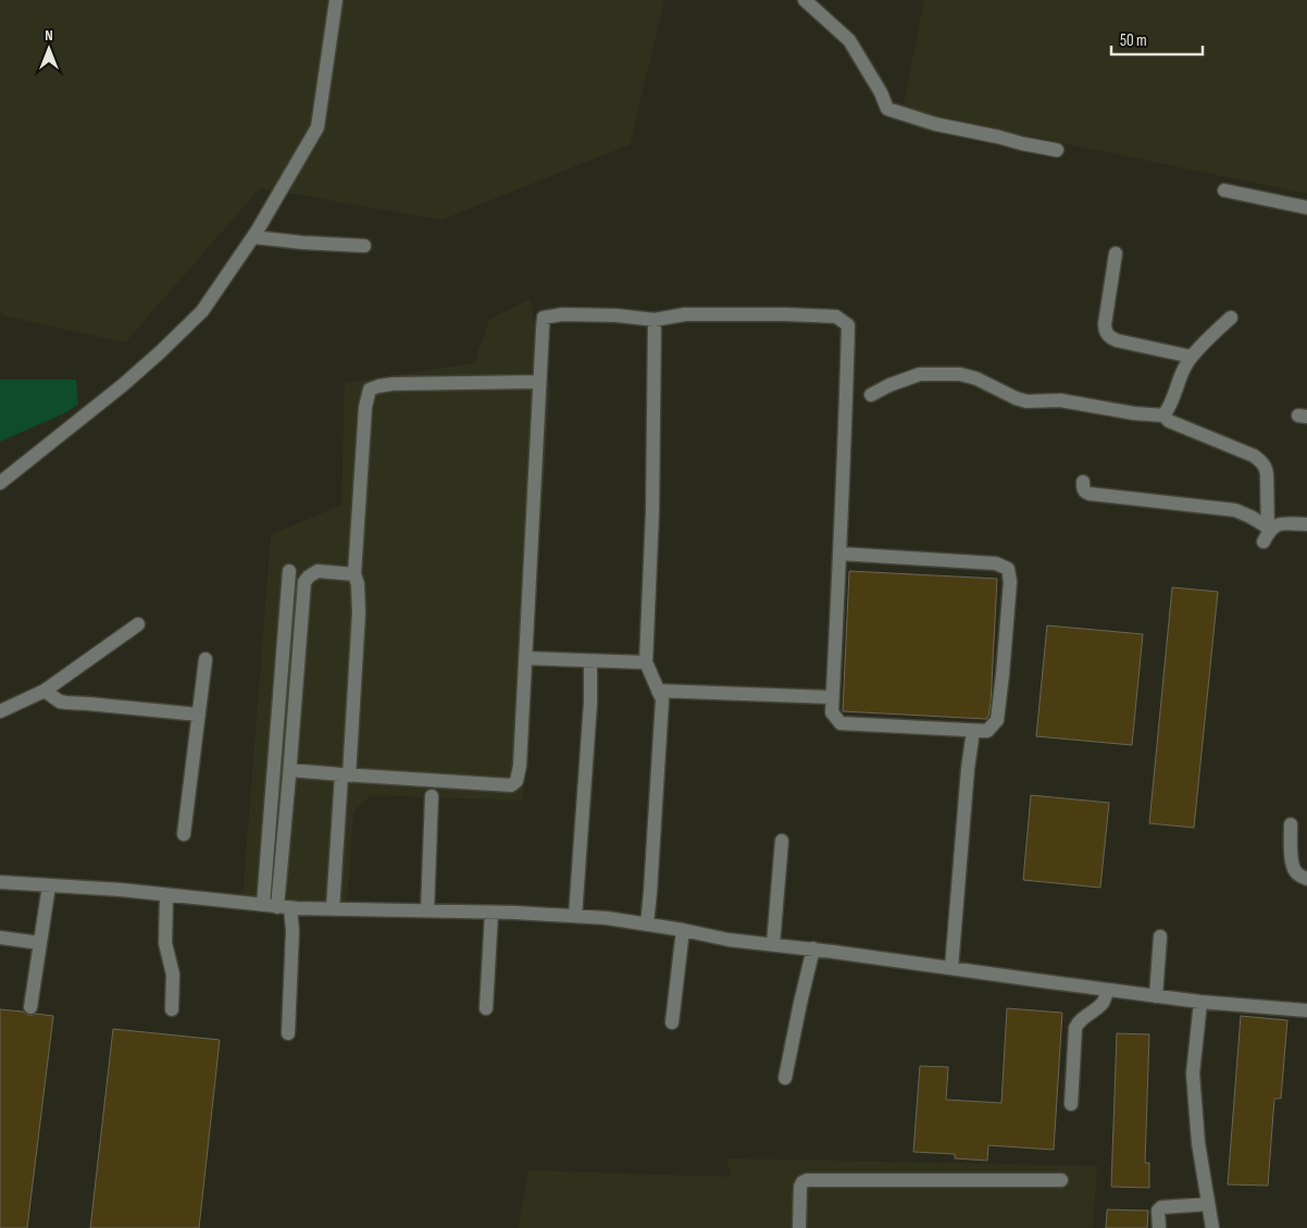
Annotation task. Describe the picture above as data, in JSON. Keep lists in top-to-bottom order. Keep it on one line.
{"scale_bar":"50 m","north":"top"}
